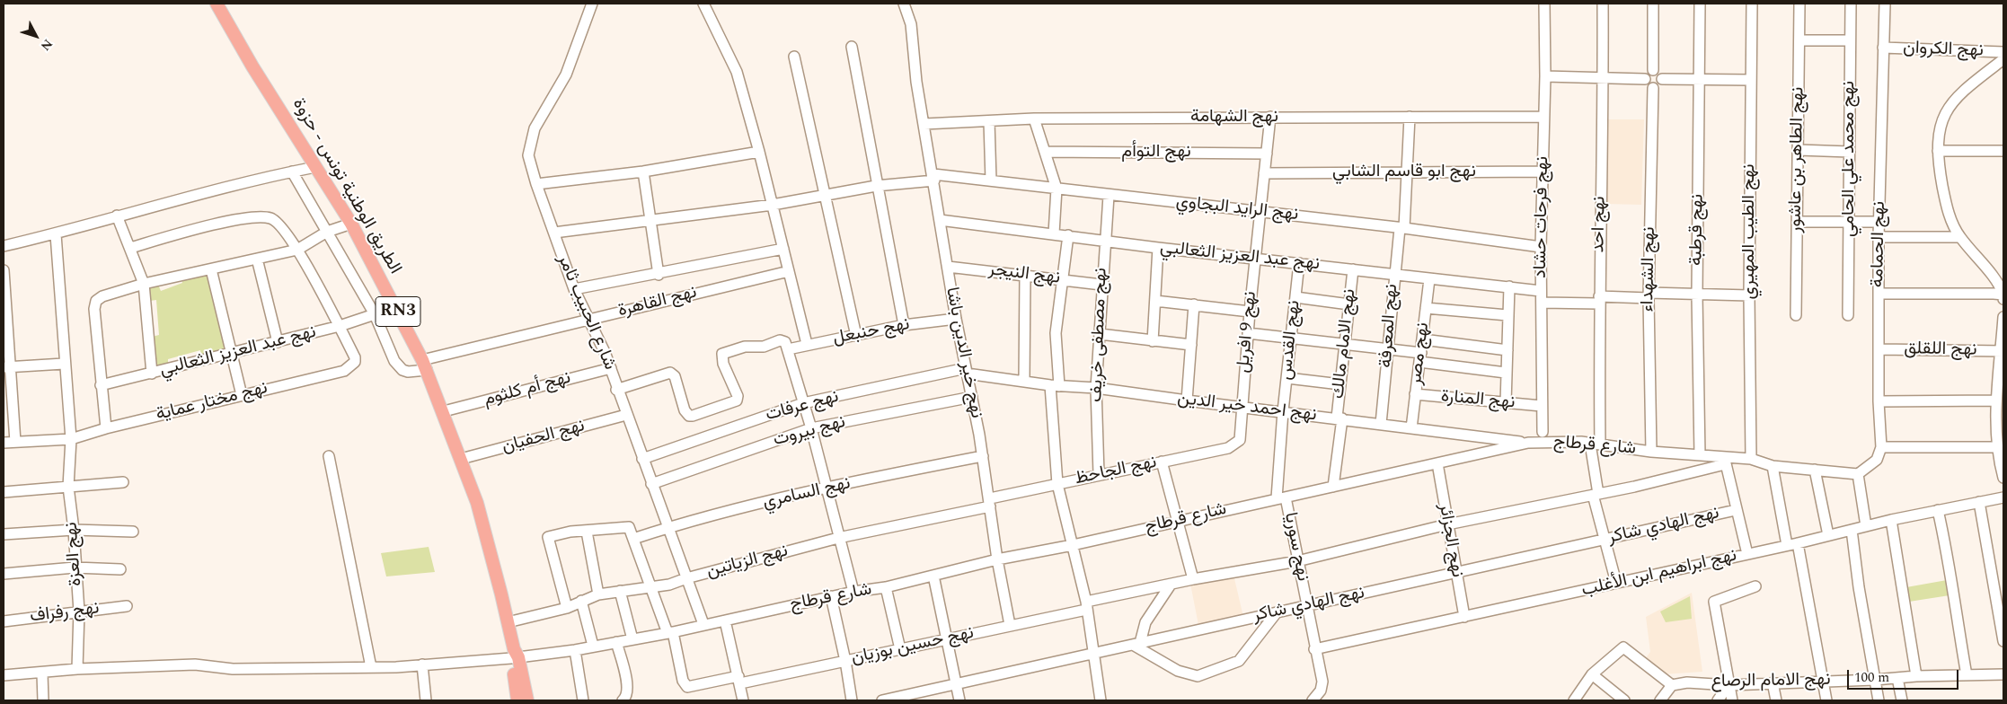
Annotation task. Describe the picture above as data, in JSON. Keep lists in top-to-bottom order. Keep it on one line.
{"streets":{"main road":["الطريق الوطنية تونس - حزوة","RN3"],"street":["نهج الكروان","نهج الشهامة","نهج التوأم","نهج محمد علي الحامي","نهج الطاهر بن عاشور","نهج ابو قاسم الشابي","نهج الرايد البجاوي","نهج فرحات حشاد","نهج احد","نهج قرطبة","نهج الطيب المهيري","نهج الحمامة","نهج عبد العزيز الثعالبي","نهج الشهداء","نهج النيجر","نهج القاهرة","شارع الحبيب ثامر","نهج المعرفة","نهج حنبعل","نهج 9 افريل","نهج مصطفى خريف","نهج القدس","نهج الامام مالك","نهج اللقلق","نهج خير الدين باشا","نهج مصر","نهج أم كلثوم","نهج المنارة","نهج مختار عماية","نهج عرفات","نهج احمد خير الدين","نهج بيروت","نهج الحفيان","شارع قرطاج","نهج الجاحظ","نهج السامري","نهج الهادي شاكر","نهج الجزائر","نهج سوريا","نهج العزة","نهج الزياتين","نهج ابراهيم ابن الأغلب","نهج رفراف","نهج حسين بوزيان","نهج الامام الرصاع"]},"crossings":[["نهج الكروان","نهج الحمامة"],["نهج الشهامة","نهج فرحات حشاد"],["نهج الشهامة","نهج المعرفة"],["نهج الشهامة","نهج 9 افريل"],["نهج الشهامة","نهج خير الدين باشا"],["نهج التوأم","نهج 9 افريل"],["نهج ابو قاسم الشابي","نهج فرحات حشاد"],["نهج ابو قاسم الشابي","نهج المعرفة"],["نهج ابو قاسم الشابي","نهج 9 افريل"],["الطريق الوطنية تونس - حزوة","نهج عبد العزيز الثعالبي"],["الطريق الوطنية تونس - حزوة","نهج القاهرة"],["الطريق الوطنية تونس - حزوة","نهج أم كلثوم"],["الطريق الوطنية تونس - حزوة","نهج الحفيان"],["الطريق الوطنية تونس - حزوة","شارع قرطاج"],["الطريق الوطنية تونس - حزوة","نهج الزياتين"],["نهج الرايد البجاوي","نهج فرحات حشاد"],["نهج الرايد البجاوي","شارع الحبيب ثامر"],["نهج الرايد البجاوي","نهج المعرفة"],["نهج الرايد البجاوي","نهج 9 افريل"],["نهج الرايد البجاوي","نهج مصطفى خريف"],["نهج الرايد البجاوي","نهج خير الدين باشا"],["نهج فرحات حشاد","نهج عبد العزيز الثعالبي"],["نهج فرحات حشاد","نهج المنارة"],["نهج احد","شارع قرطاج"],["نهج احد","نهج الهادي شاكر"],["نهج احد","نهج ابراهيم ابن الأغلب"],["نهج احد","نهج حسين بوزيان"],["نهج قرطبة","شارع قرطاج"],["نهج الطيب المهيري","شارع قرطاج"],["نهج الحمامة","نهج اللقلق"],["نهج عبد العزيز الثعالبي","نهج القاهرة"],["نهج عبد العزيز الثعالبي","نهج المعرفة"],["نهج عبد العزيز الثعالبي","نهج 9 افريل"],["نهج عبد العزيز الثعالبي","نهج مصطفى خريف"],["نهج عبد العزيز الثعالبي","نهج القدس"],["نهج عبد العزيز الثعالبي","نهج الامام مالك"],["نهج عبد العزيز الثعالبي","نهج خير الدين باشا"],["نهج عبد العزيز الثعالبي","نهج مصر"],["نهج عبد العزيز الثعالبي","نهج مختار عماية"],["نهج الشهداء","شارع قرطاج"],["نهج النيجر","نهج مصطفى خريف"],["نهج النيجر","نهج خير الدين باشا"],["نهج القاهرة","شارع الحبيب ثامر"],["شارع الحبيب ثامر","نهج حنبعل"],["شارع الحبيب ثامر","نهج أم كلثوم"],["شارع الحبيب ثامر","نهج عرفات"],["شارع الحبيب ثامر","نهج بيروت"],["شارع الحبيب ثامر","نهج الحفيان"],["شارع الحبيب ثامر","شارع قرطاج"],["شارع الحبيب ثامر","نهج السامري"],["شارع الحبيب ثامر","نهج الزياتين"],["نهج المعرفة","نهج احمد خير الدين"],["نهج حنبعل","نهج خير الدين باشا"],["نهج 9 افريل","نهج احمد خير الدين"],["نهج 9 افريل","نهج الجاحظ"],["نهج مصطفى خريف","نهج احمد خير الدين"],["نهج مصطفى خريف","نهج الجاحظ"],["نهج القدس","نهج احمد خير الدين"],["نهج القدس","شارع قرطاج"],["نهج القدس","نهج سوريا"],["نهج الامام مالك","نهج احمد خير الدين"],["نهج الامام مالك","شارع قرطاج"],["نهج خير الدين باشا","نهج عرفات"],["نهج خير الدين باشا","نهج احمد خير الدين"],["نهج خير الدين باشا","نهج بيروت"],["نهج خير الدين باشا","شارع قرطاج"],["نهج خير الدين باشا","نهج الجاحظ"],["نهج خير الدين باشا","نهج السامري"],["نهج خير الدين باشا","نهج الزياتين"],["نهج خير الدين باشا","نهج حسين بوزيان"],["نهج مصر","نهج المنارة"],["نهج مصر","نهج احمد خير الدين"],["نهج مختار عماية","نهج العزة"],["نهج عرفات","نهج احمد خير الدين"],["نهج احمد خير الدين","شارع قرطاج"],["شارع قرطاج","نهج الجزائر"],["شارع قرطاج","نهج سوريا"],["شارع قرطاج","نهج العزة"],["شارع قرطاج","نهج حسين بوزيان"],["نهج الجاحظ","نهج الزياتين"],["نهج الهادي شاكر","نهج الجزائر"],["نهج الهادي شاكر","نهج سوريا"],["نهج الجزائر","نهج ابراهيم ابن الأغلب"],["نهج الجزائر","نهج حسين بوزيان"],["نهج سوريا","نهج ابراهيم ابن الأغلب"],["نهج سوريا","نهج حسين بوزيان"],["نهج العزة","نهج رفراف"]],"scale_bar":"100 m","north":"bottom right"}
